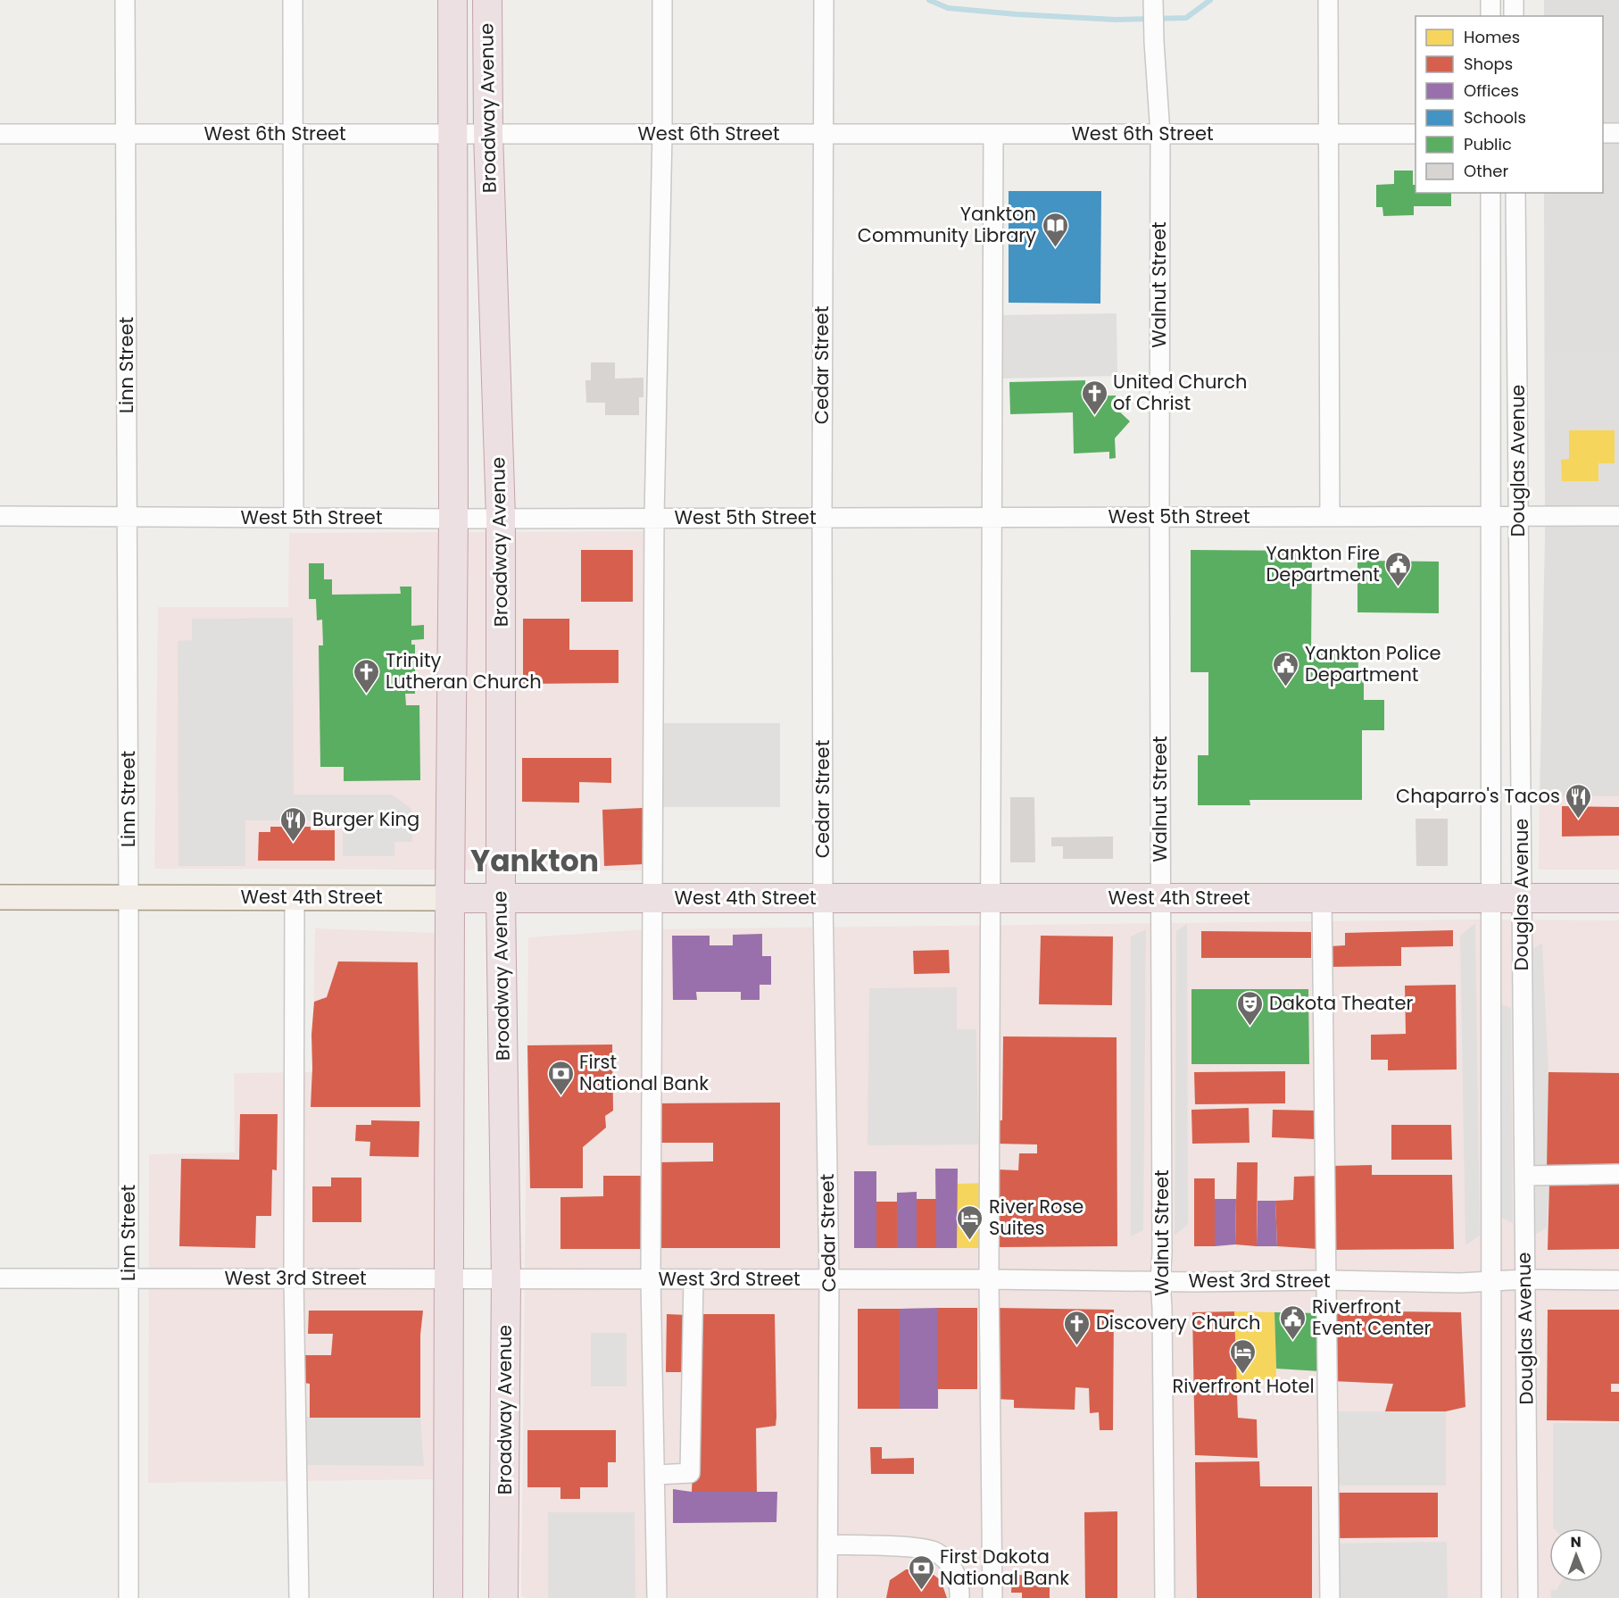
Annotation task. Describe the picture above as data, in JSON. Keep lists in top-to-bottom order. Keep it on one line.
{"streets":{"highway":["Broadway Avenue","West 4th Street"],"street":["West 6th Street","Walnut Street","Linn Street","Cedar Street","Douglas Avenue","West 5th Street","West 3rd Street"]},"crossings":[["Broadway Avenue","West 6th Street"],["Broadway Avenue","West 5th Street"],["Broadway Avenue","West 4th Street"],["Broadway Avenue","West 3rd Street"],["West 6th Street","Walnut Street"],["West 6th Street","Linn Street"],["West 6th Street","Cedar Street"],["Walnut Street","West 5th Street"],["Walnut Street","West 4th Street"],["Walnut Street","West 3rd Street"],["Linn Street","West 5th Street"],["Linn Street","West 4th Street"],["Linn Street","West 3rd Street"],["Cedar Street","West 5th Street"],["Cedar Street","West 4th Street"],["Cedar Street","West 3rd Street"],["Douglas Avenue","West 5th Street"],["Douglas Avenue","West 4th Street"],["Douglas Avenue","West 3rd Street"]],"districts":["Yankton"],"places":{"library":["Yankton Community Library"],"church":["United Church of Christ","Trinity Lutheran Church","Discovery Church"],"public building":["Yankton Fire Department","Yankton Police Department","Riverfront Event Center"],"restaurant":["Chaparro's Tacos","Burger King"],"theatre":["Dakota Theater"],"bank":["First National Bank","First Dakota National Bank"],"hotel":["River Rose Suites","Riverfront Hotel"]},"legend":["Homes","Shops","Offices","Schools","Public","Other"],"north":"top"}
